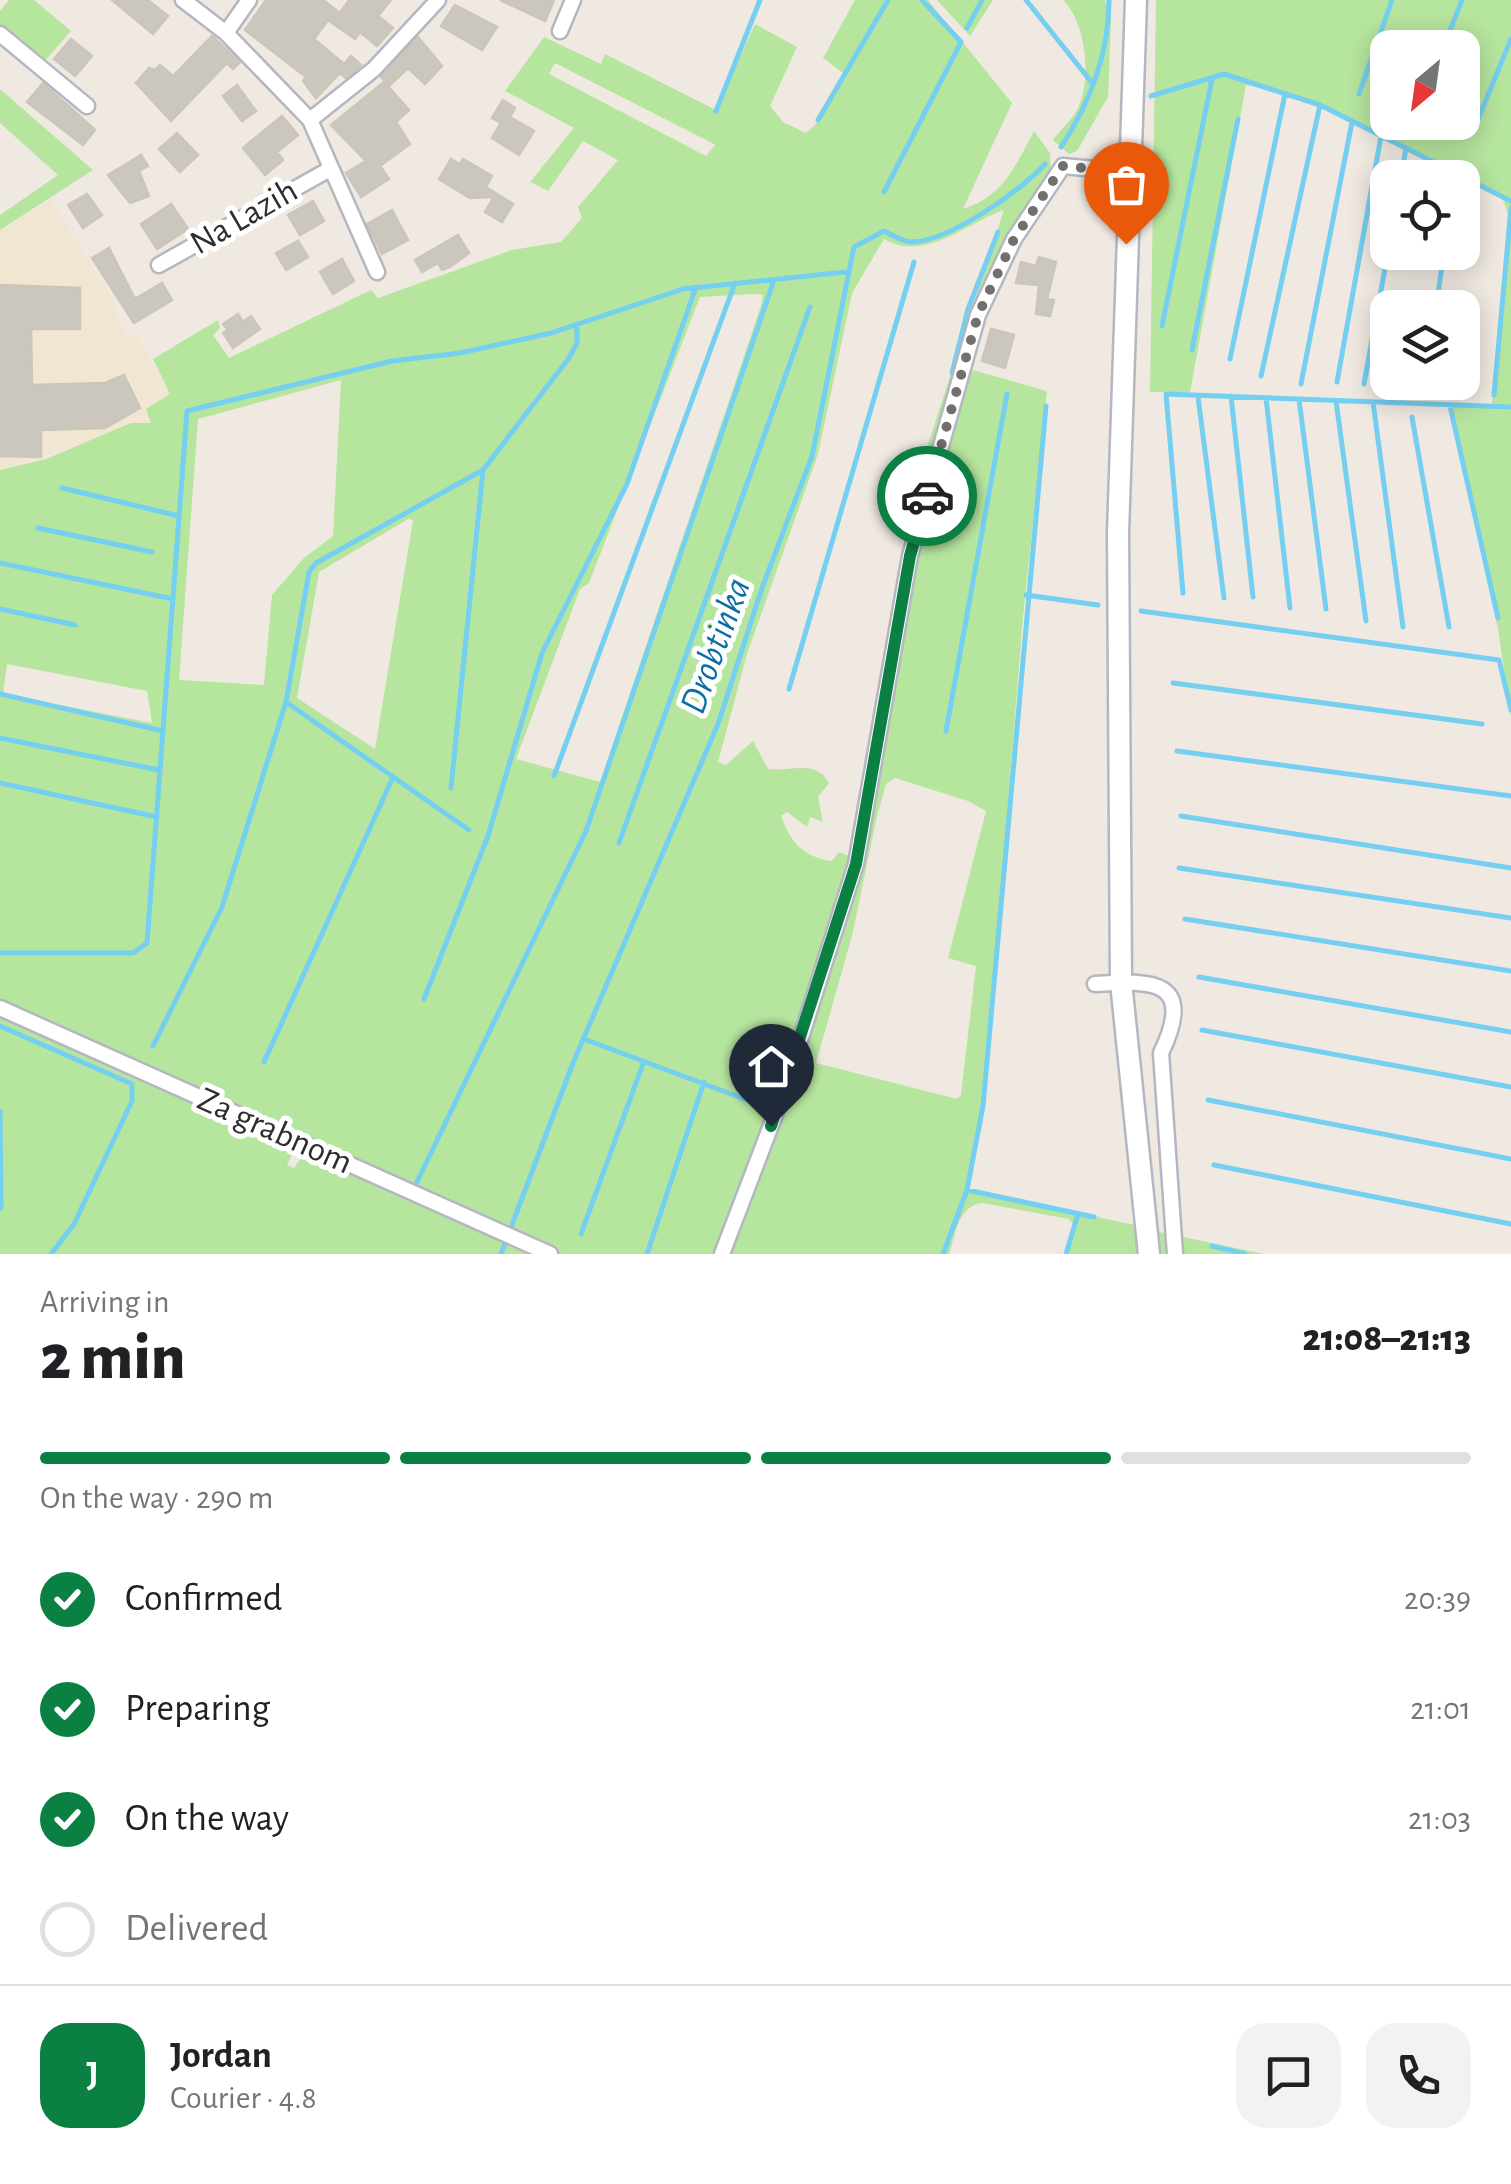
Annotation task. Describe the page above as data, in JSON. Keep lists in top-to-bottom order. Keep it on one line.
{"streets":{"street":["Na Lazih","Za grabnom"]},"water":["Drobtinka"],"north":"bottom left","page":{"heading":["2 min","Arriving in","21:08–21:13"],"panel":["Jordan","Courier · 4.8"],"bar":"On the way · 290 m","list":[["Confirmed","20:39"],["Preparing","21:01"],["On the way","21:03"],"Delivered"],"round":"J"}}
